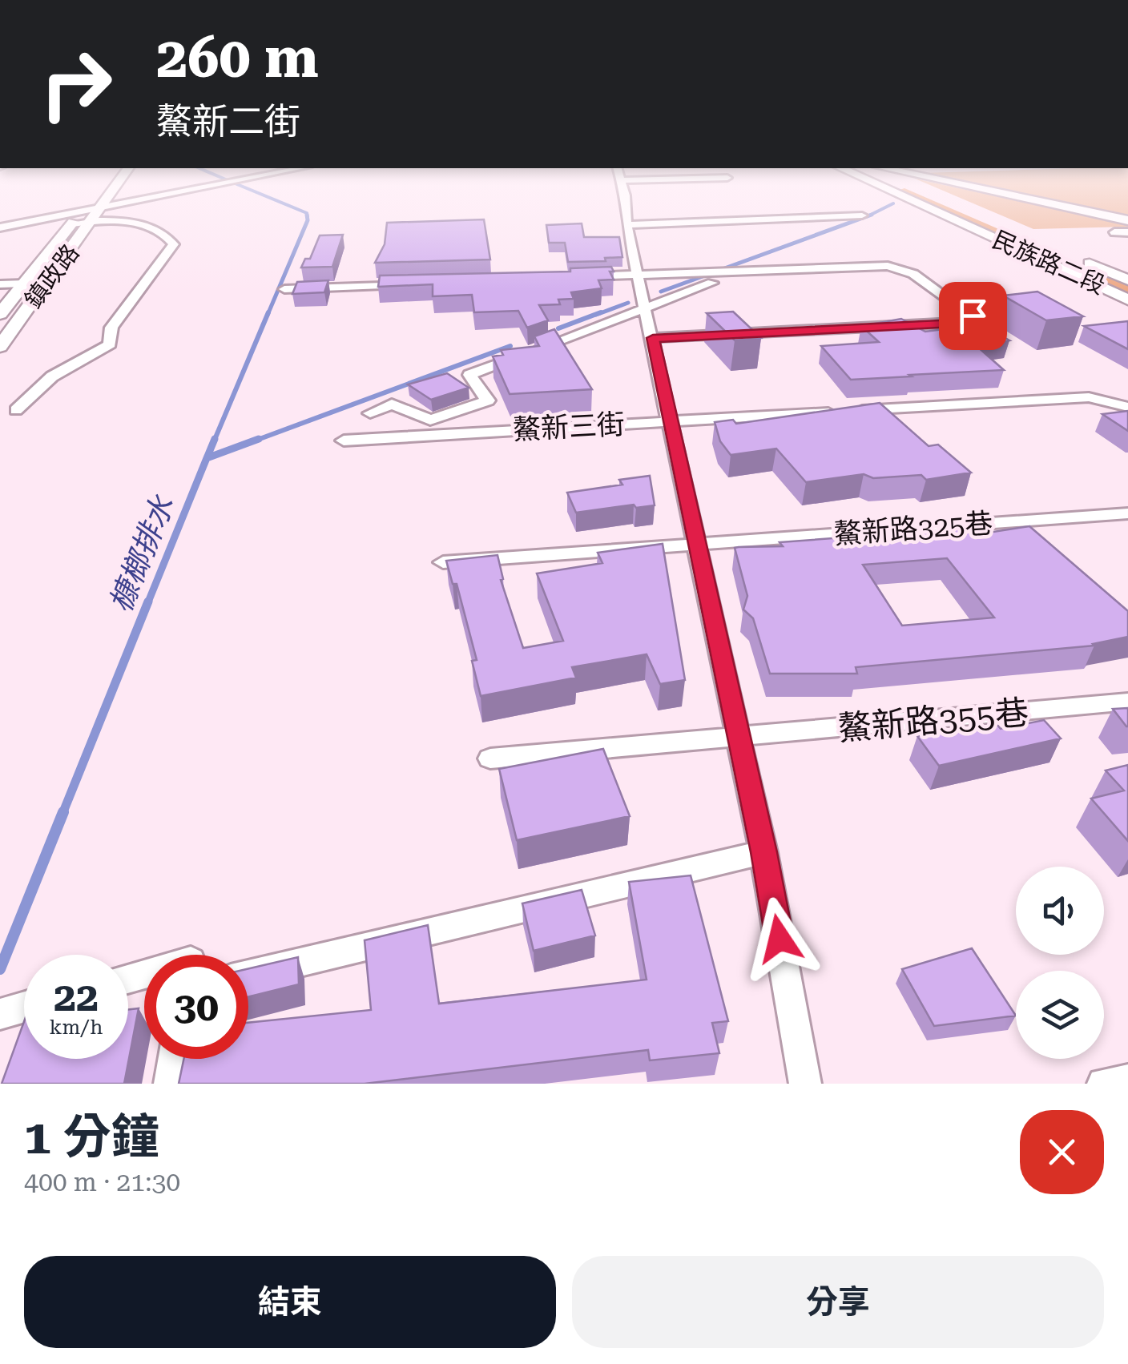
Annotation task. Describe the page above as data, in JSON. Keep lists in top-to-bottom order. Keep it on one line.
{"streets":{"street":["民族路二段","鎮政路","鰲新三街","鰲新路325巷","鰲新路355巷"]},"water":["槺榔排水"],"page":{"turn":["260 m","鰲新二街"],"speed":"22 km/h","limit":"30","heading":["1 分鐘","400 m · 21:30"],"buttons":["結束","分享"]}}
